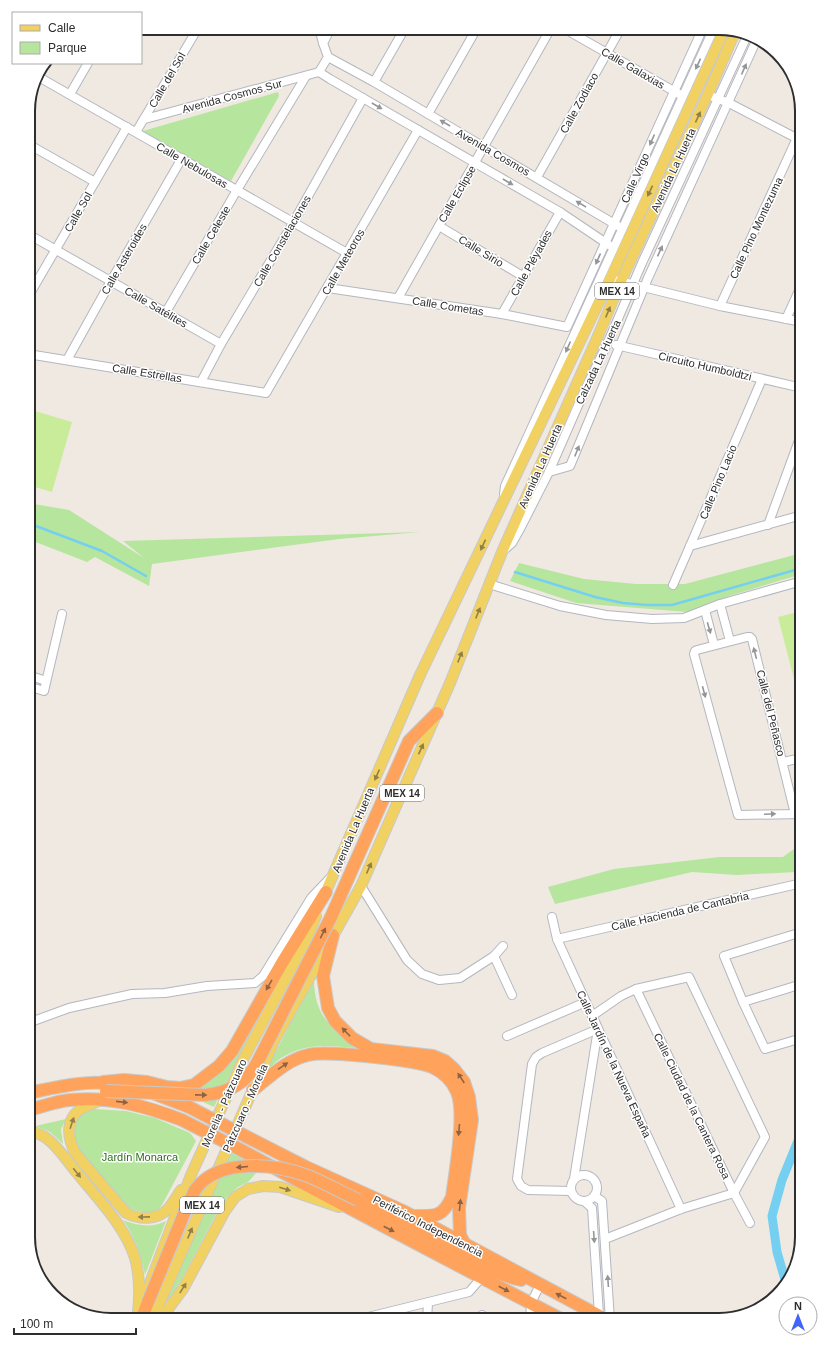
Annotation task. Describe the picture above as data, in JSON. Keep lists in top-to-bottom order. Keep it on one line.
{"streets":{"highway":["Periférico Independencia"],"main road":["Avenida La Huerta","MEX 14","Morelia - Pátzcuaro","Pátzcuaro - Morelia"],"street":["Calle Galaxias","Calle del Sol","Avenida Cosmos Sur","Calle Zodiaco","Avenida Cosmos","Calle Nebulosas","Calle Virgo","Calle Eclipse","Calle Sol","Calle Pino Montezuma","Calle Celeste","Calle Constelaciones","Calle Sirio","Calle Asteroides","Calle Meteoros","Calle Pléyades","Calle Cometas","Calle Satélites","Calzada La Huerta","Circuito Humboldtzi","Calle Estrellas","Calle Pino Lacio","Calle del Peñasco","Calle Hacienda de Cantabria","Calle Jardín de la Nueva España","Calle Ciudad de la Cantera Rosa"]},"crossings":[["Calle Galaxias","Calle Zodiaco"],["Calle Galaxias","Avenida La Huerta"],["Calle Galaxias","Calle Virgo"],["Calle del Sol","Avenida Cosmos Sur"],["Calle del Sol","Calle Nebulosas"],["Avenida Cosmos Sur","Avenida Cosmos"],["Avenida Cosmos Sur","Calle Celeste"],["Calle Zodiaco","Avenida Cosmos"],["Avenida Cosmos","Avenida La Huerta"],["Avenida Cosmos","Calle Virgo"],["Avenida Cosmos","Calle Eclipse"],["Avenida Cosmos","Calle Constelaciones"],["Avenida Cosmos","Calle Meteoros"],["Avenida Cosmos","Calle Pléyades"],["Avenida Cosmos","Calzada La Huerta"],["Calle Nebulosas","Calle Sol"],["Calle Nebulosas","Calle Celeste"],["Calle Nebulosas","Calle Constelaciones"],["Calle Nebulosas","Calle Asteroides"],["Calle Nebulosas","Calle Meteoros"],["Avenida La Huerta","Calzada La Huerta"],["Avenida La Huerta","Morelia - Pátzcuaro"],["Avenida La Huerta","Pátzcuaro - Morelia"],["Calle Virgo","Calle Cometas"],["Calle Eclipse","Calle Sirio"],["Calle Eclipse","Calle Cometas"],["Calle Sol","Calle Satélites"],["Calle Celeste","Calle Satélites"],["Calle Constelaciones","Calle Satélites"],["Calle Constelaciones","Calle Estrellas"],["Calle Sirio","Calle Pléyades"],["Calle Asteroides","Calle Satélites"],["Calle Asteroides","Calle Estrellas"],["Calle Meteoros","Calle Cometas"],["Calle Meteoros","Calle Estrellas"],["Calle Pléyades","Calle Cometas"],["Calzada La Huerta","Circuito Humboldtzi"],["Circuito Humboldtzi","Calle Pino Lacio"],["Calle Hacienda de Cantabria","Calle Jardín de la Nueva España"]],"one_way":["Calle del Peñasco","Pátzcuaro - Morelia"],"parks":["Jardín Monarca"],"legend":["Calle","Parque"],"scale_bar":"100 m","north":"top"}
